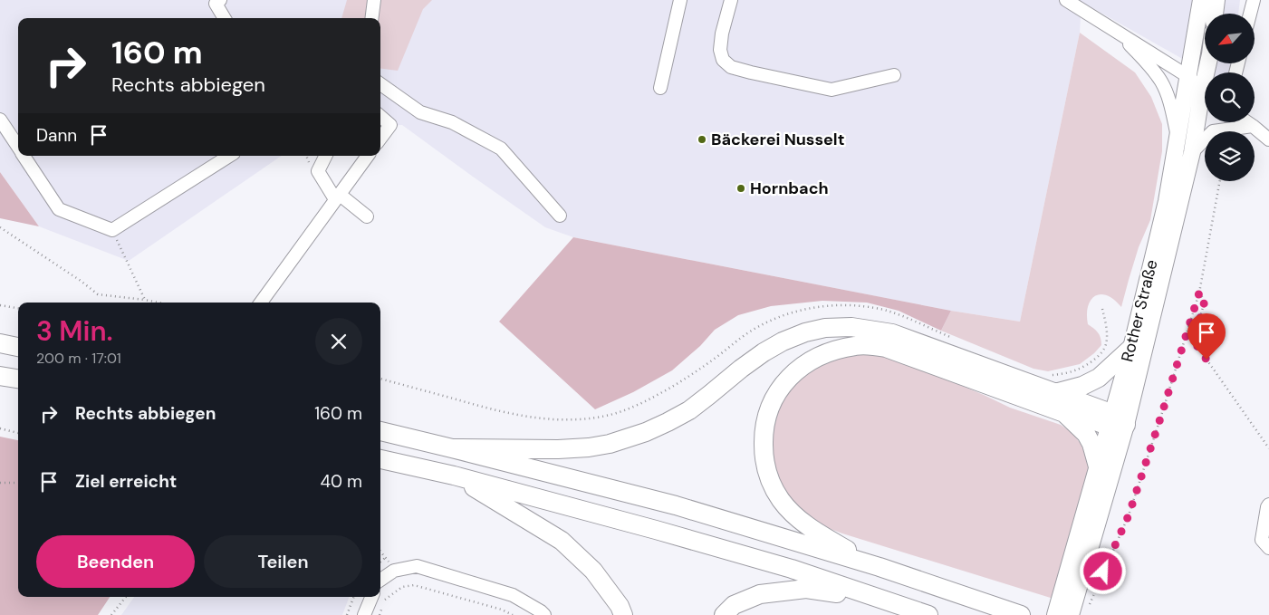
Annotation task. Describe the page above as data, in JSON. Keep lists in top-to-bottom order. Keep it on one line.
{"streets":{"main road":["Rother Straße"]},"places":["Bäckerei Nusselt","Hornbach"],"north":"bottom left","page":{"turn":["160 m","Rechts abbiegen"],"then":"Dann","heading":["3 Min.","200 m · 17:01"],"list":[{"name":"Rechts abbiegen","value":"160 m"},{"name":"Ziel erreicht","value":"40 m"}],"buttons":["Beenden","Teilen"]}}
